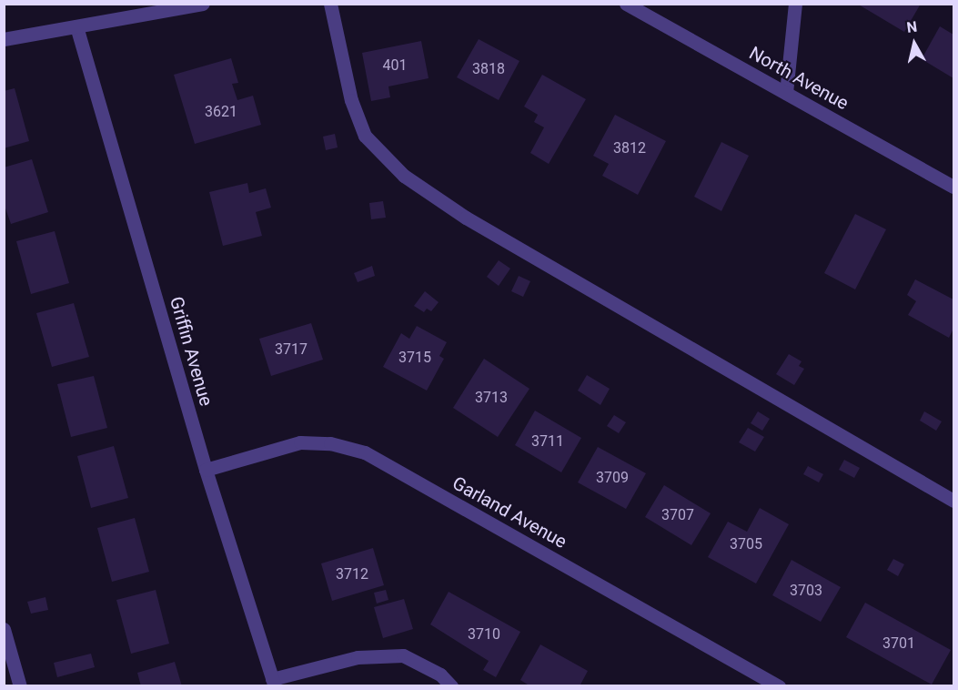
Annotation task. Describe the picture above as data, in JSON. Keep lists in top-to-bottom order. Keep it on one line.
{"streets":{"street":["North Avenue","Griffin Avenue","Garland Avenue"]},"crossings":[["Griffin Avenue","Garland Avenue"]],"house_numbers":["401","3818","3621","3812","3717","3715","3713","3711","3709","3707","3705","3712","3703","3710","3701"],"north":"top"}
